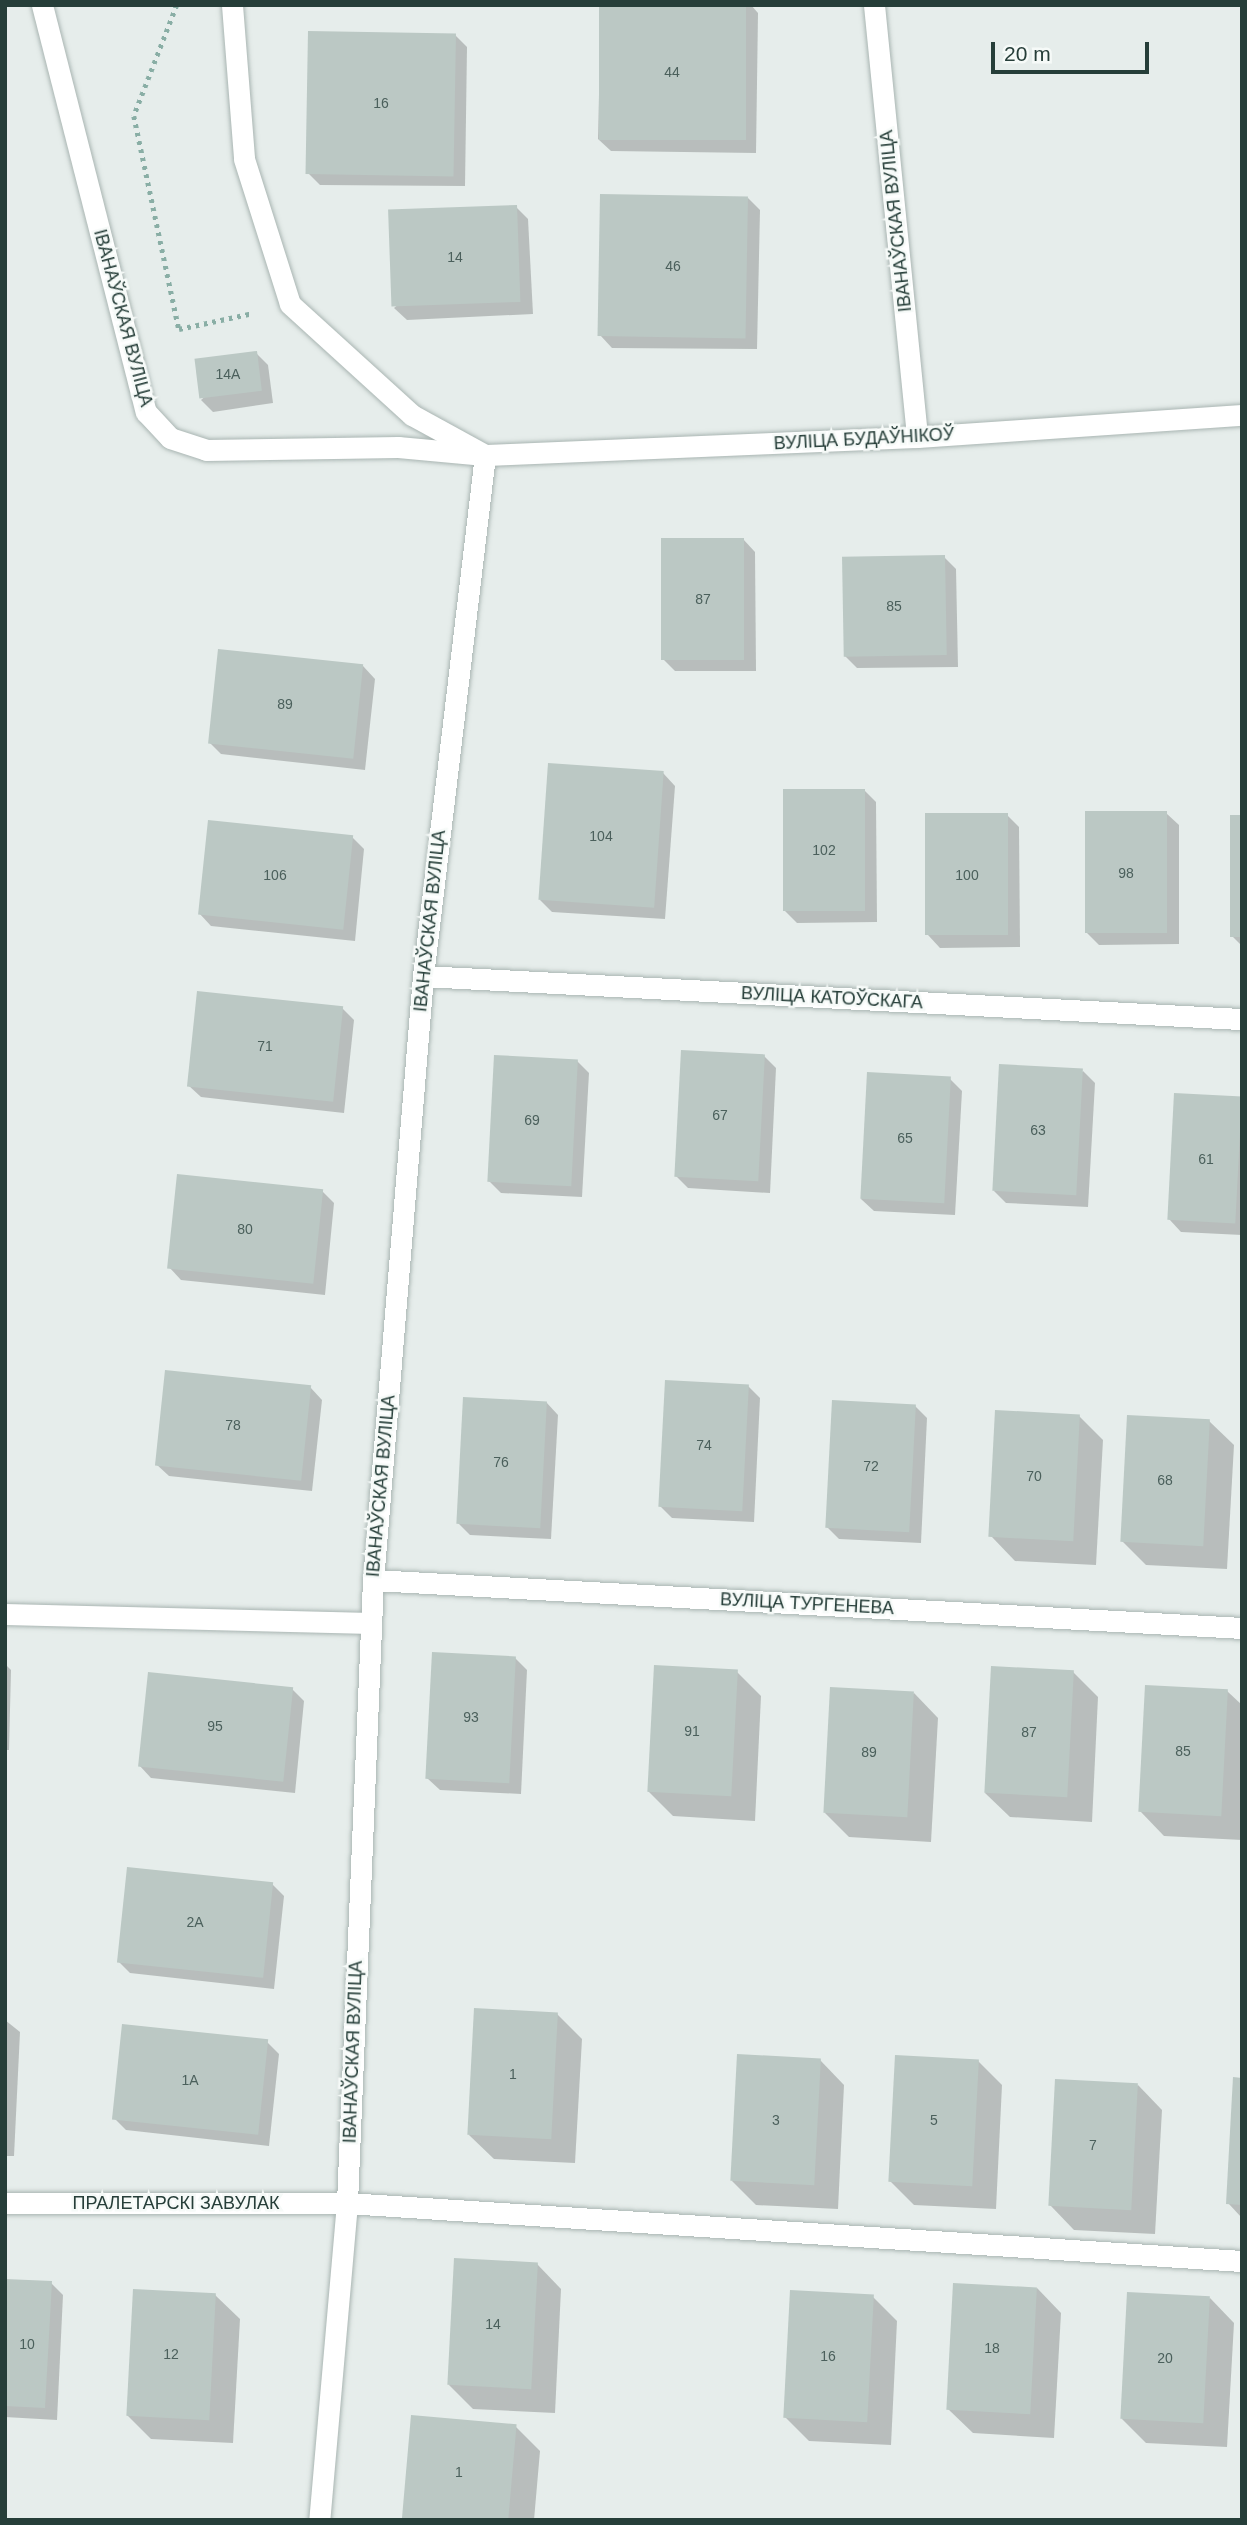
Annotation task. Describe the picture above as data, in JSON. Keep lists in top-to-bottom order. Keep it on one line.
{"streets":{"street":["ІВАНАЎСКАЯ ВУЛІЦА","ВУЛІЦА БУДАЎНІКОЎ","ВУЛІЦА КАТОЎСКАГА","ВУЛІЦА ТУРГЕНЕВА","ПРАЛЕТАРСКІ ЗАВУЛАК"]},"crossings":[["ІВАНАЎСКАЯ ВУЛІЦА","ВУЛІЦА БУДАЎНІКОЎ"],["ІВАНАЎСКАЯ ВУЛІЦА","ВУЛІЦА КАТОЎСКАГА"],["ІВАНАЎСКАЯ ВУЛІЦА","ВУЛІЦА ТУРГЕНЕВА"],["ІВАНАЎСКАЯ ВУЛІЦА","ПРАЛЕТАРСКІ ЗАВУЛАК"]],"house_numbers":["44","16","14","46","14А","87","85","89","104","102","98","106","100","71","67","69","63","65","61","80","78","74","76","72","70","68","93","95","91","87","85","89","2А","1","1А","3","5","7","14","10","18","12","16","20","1"],"scale_bar":"20 m"}
